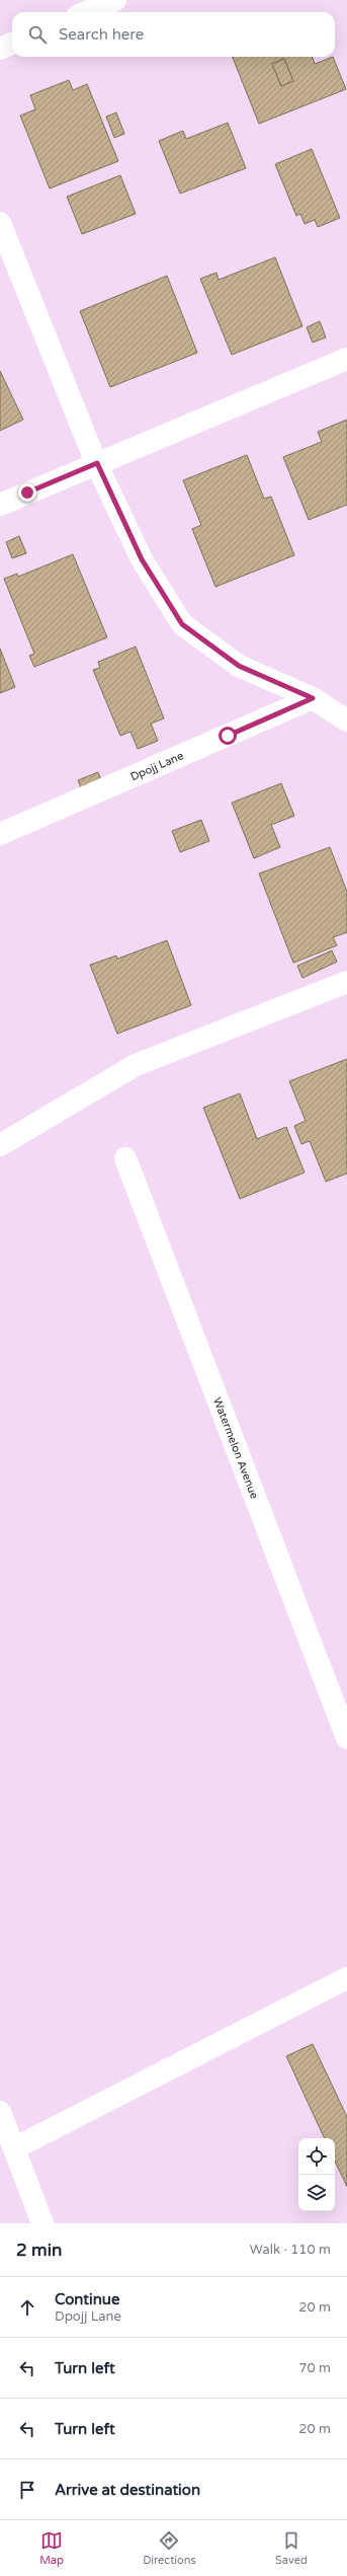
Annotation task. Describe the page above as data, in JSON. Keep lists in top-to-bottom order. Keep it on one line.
{"streets":{"street":["Dpojj Lane","Watermelon Avenue"]},"page":{"search":"Search here","heading":["2 min","Walk · 110 m"],"list":[["Continue","Dpojj Lane","20 m"],["Turn left","70 m"],["Turn left","20 m"],"Arrive at destination"],"nav":["Map","Directions","Saved"]}}
